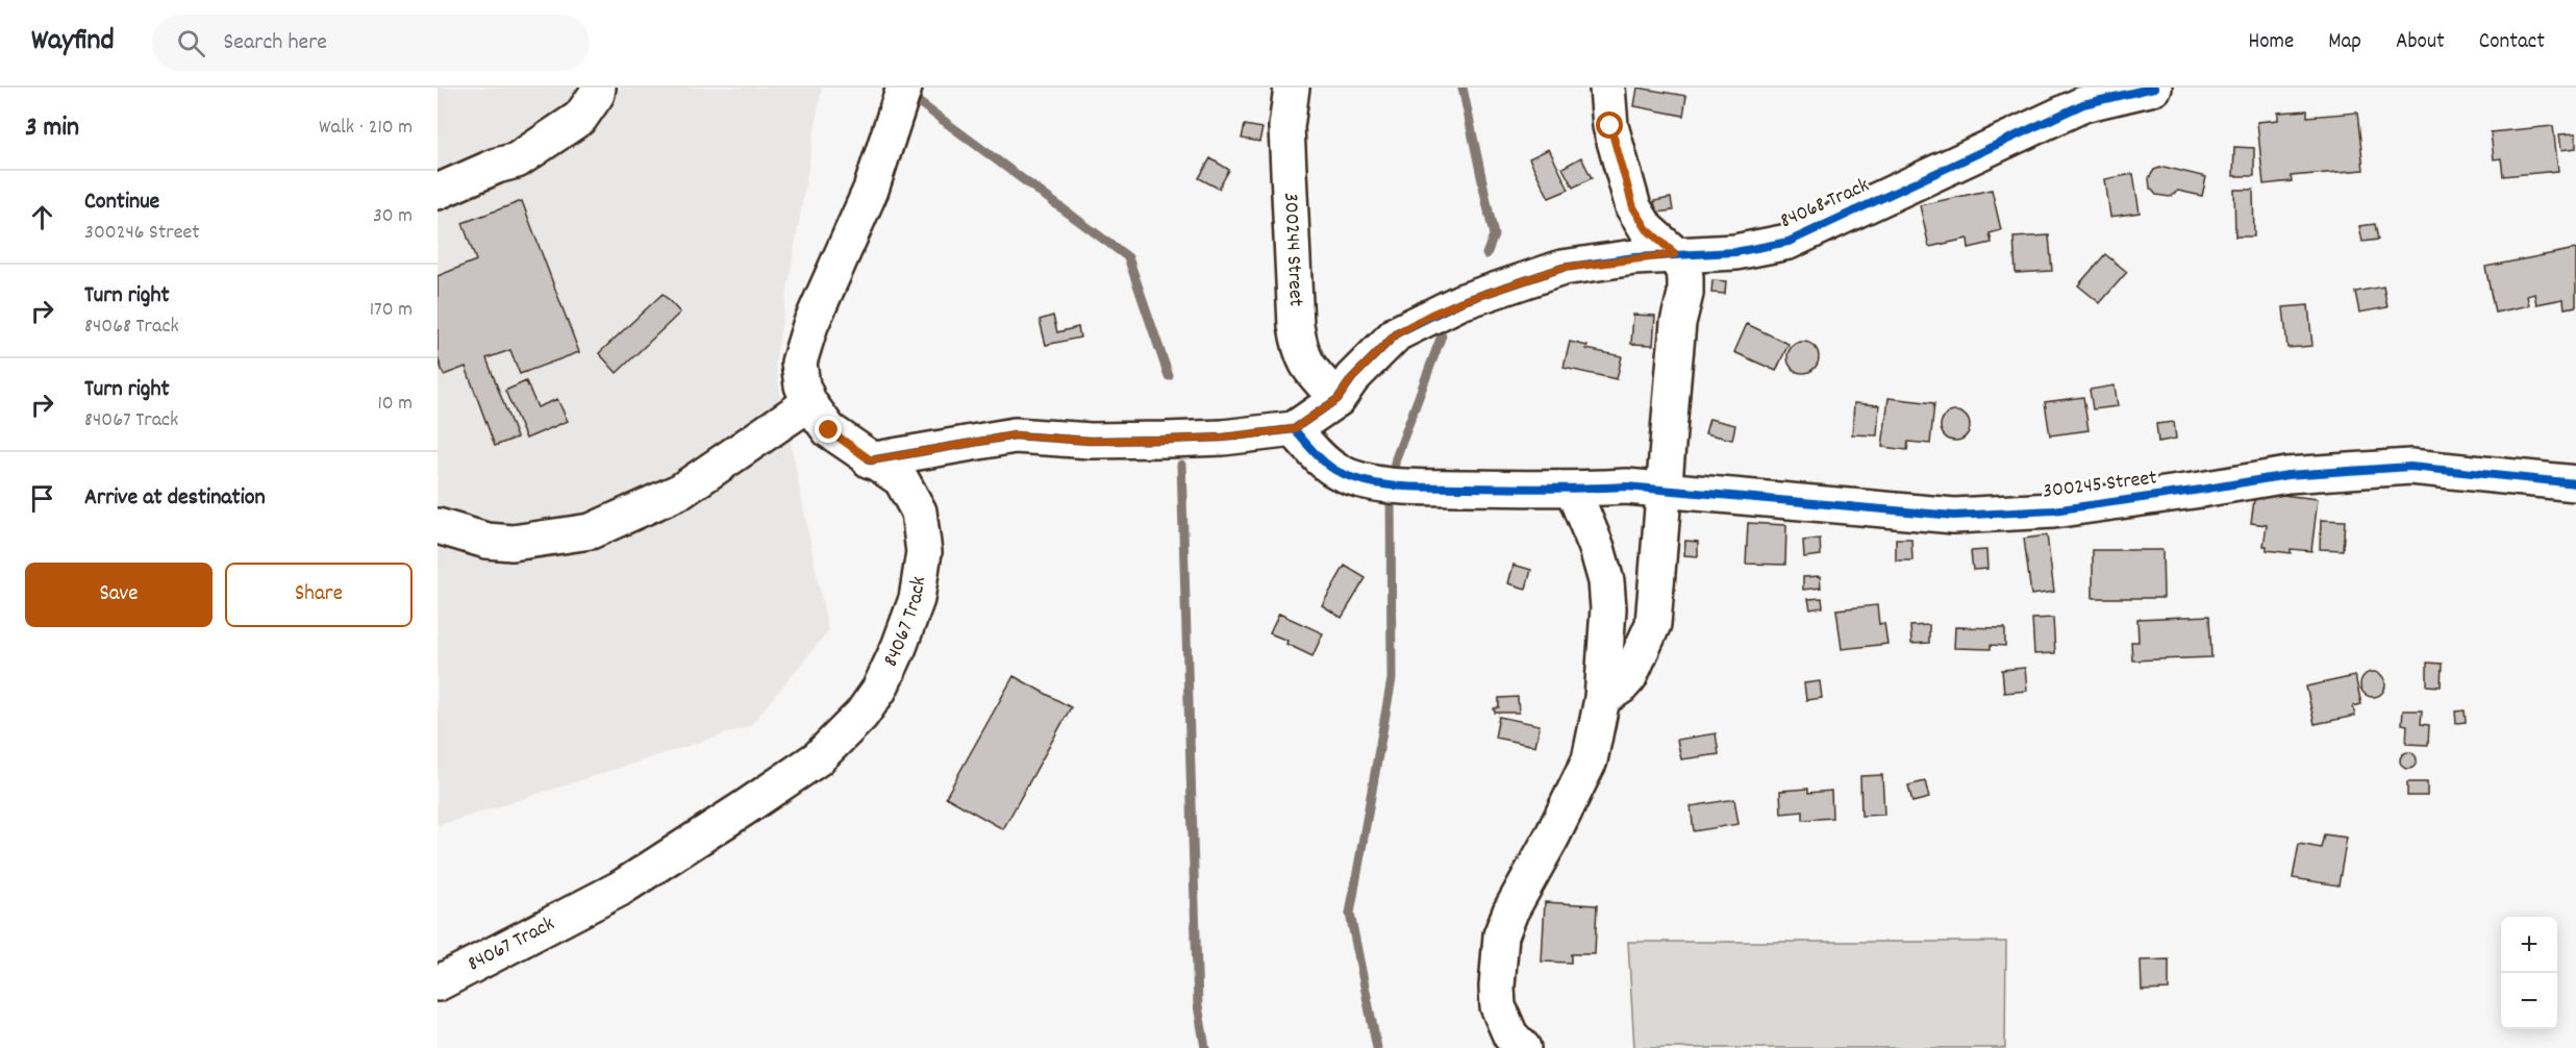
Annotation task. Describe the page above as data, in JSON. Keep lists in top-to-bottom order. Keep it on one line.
{"streets":{"street":["84068 Track","300244 Street","300245 Street","84067 Track"]},"crossings":[["84068 Track","300244 Street"],["84068 Track","300245 Street"],["84068 Track","84067 Track"]],"page":{"header":"Wayfind","search":"Search here","nav":["Home","Map","About","Contact"],"heading":["3 min","Walk · 210 m"],"list":[["Continue","300246 Street","30 m"],["Turn right","84068 Track","170 m"],["Turn right","84067 Track","10 m"],"Arrive at destination"],"buttons":["Save","Share"],"map_buttons":["+","−"]}}
